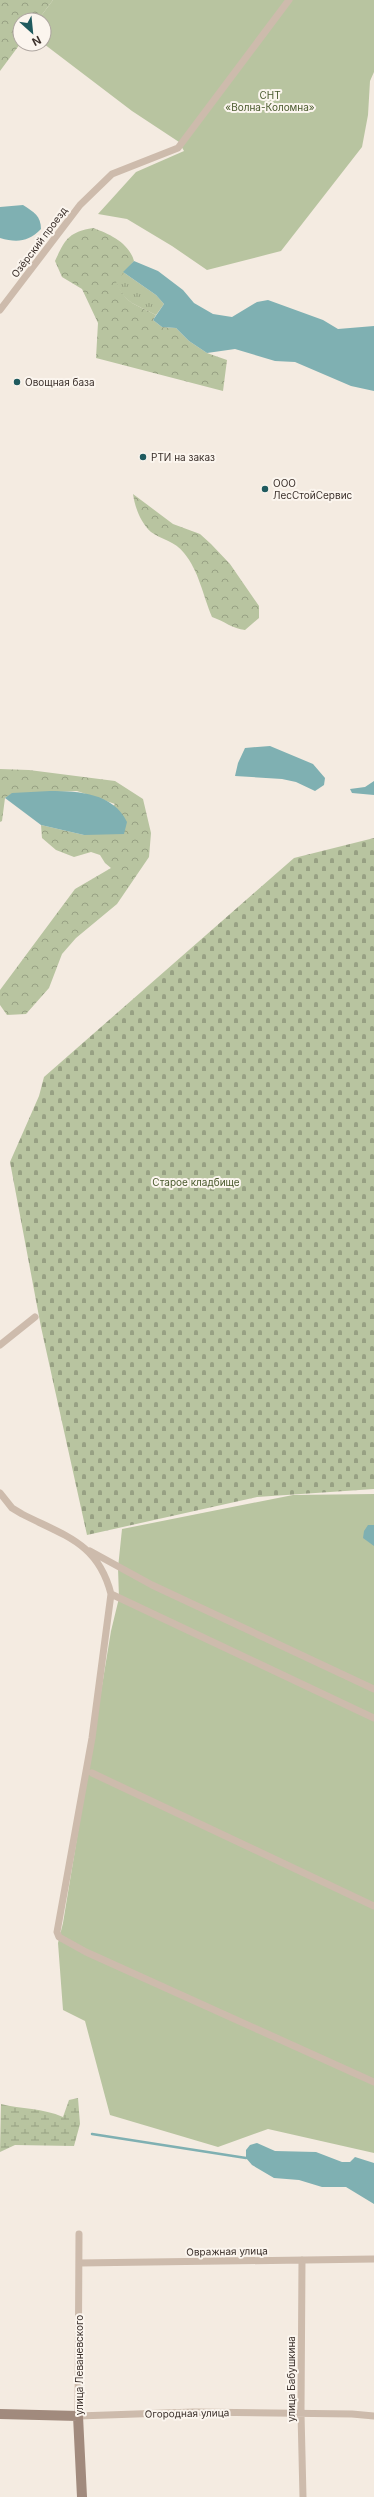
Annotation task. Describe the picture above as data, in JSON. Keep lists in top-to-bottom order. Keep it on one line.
{"streets":{"street":["Озёрский проезд","Овражная улица","улица Леваневского","улица Бабушкина","Огородная улица"]},"crossings":[["Овражная улица","улица Леваневского"],["Овражная улица","улица Бабушкина"],["улица Леваневского","Огородная улица"],["улица Бабушкина","Огородная улица"]],"parks":["СНТ «Волна-Коломна»","Старое кладбище"],"places":["Овощная база","РТИ на заказ","ООО ЛесСтойСервис"],"north":"bottom right"}
